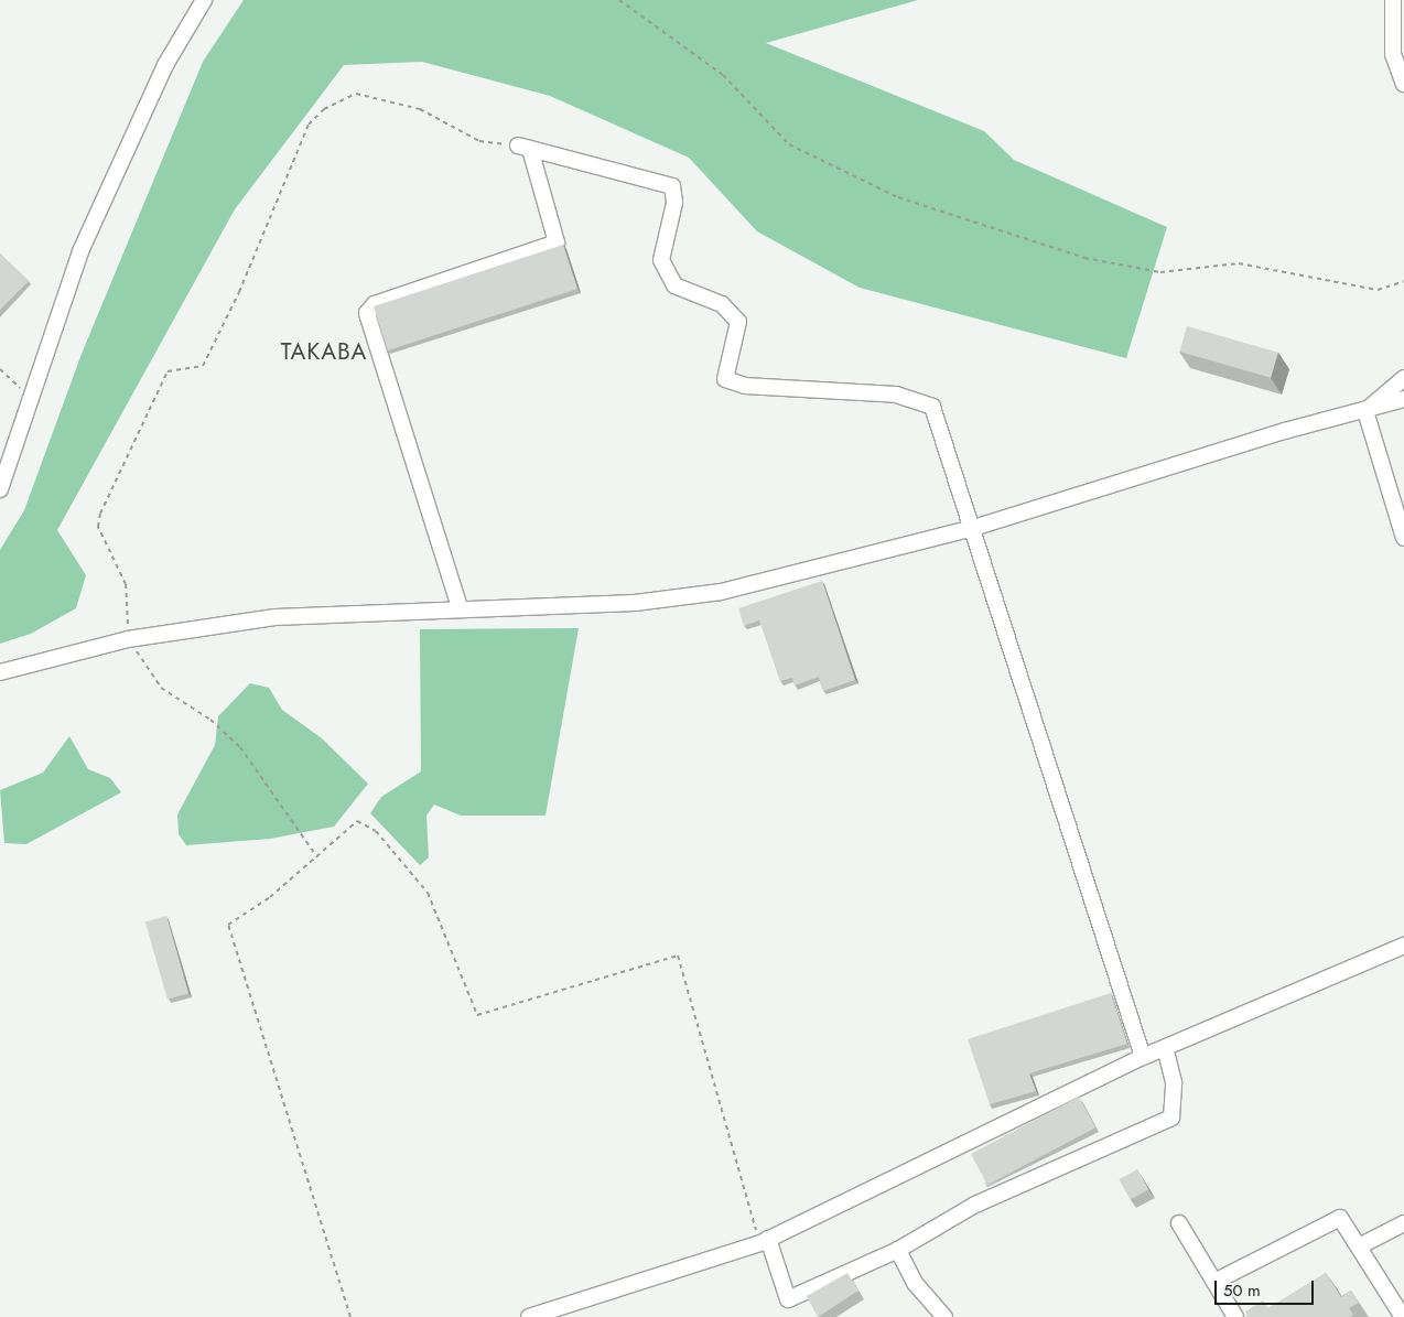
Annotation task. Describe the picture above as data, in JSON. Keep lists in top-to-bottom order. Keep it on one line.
{"districts":["TAKABA"],"scale_bar":"50 m"}
